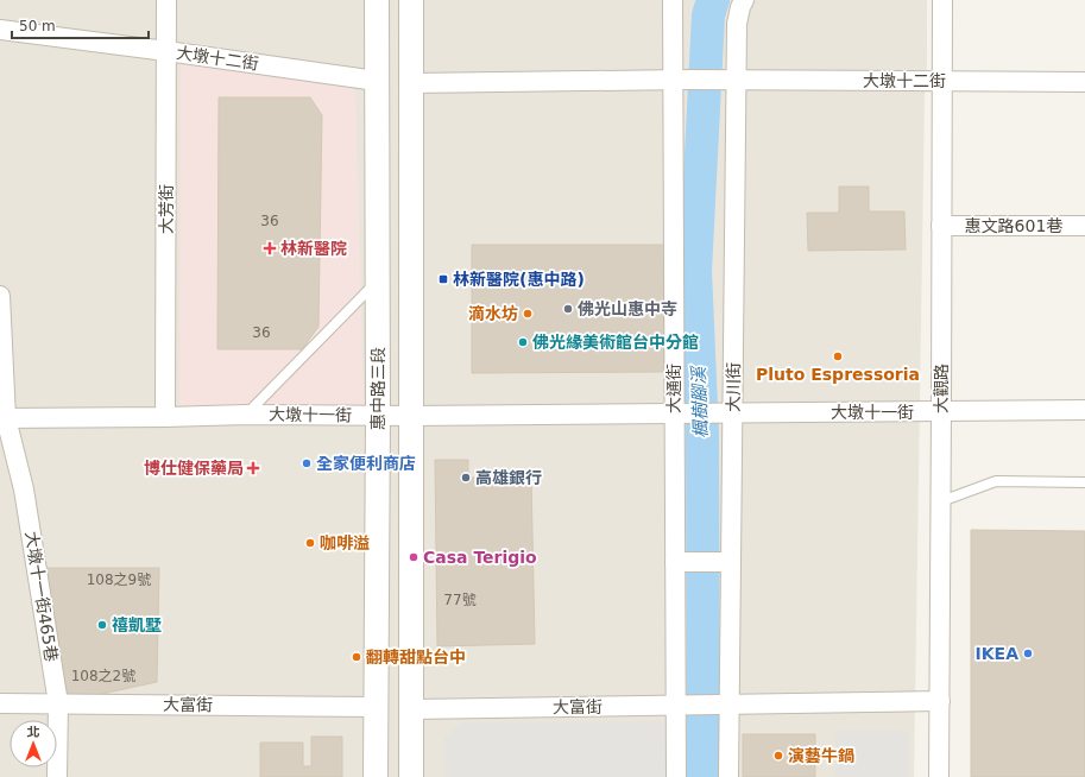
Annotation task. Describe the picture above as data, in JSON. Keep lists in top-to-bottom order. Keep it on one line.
{"streets":{"street":["大墩十二街","大芳街","惠文路601巷","大川街","惠中路三段","大通街","大觀路","大墩十一街","大墩十一街465巷","大富街"]},"crossings":[["大墩十二街","大芳街"],["大墩十二街","大川街"],["大墩十二街","惠中路三段"],["大墩十二街","大通街"],["大墩十二街","大觀路"],["大芳街","大墩十一街"],["惠文路601巷","大觀路"],["大川街","大墩十一街"],["大川街","大富街"],["惠中路三段","大墩十一街"],["惠中路三段","大富街"],["大通街","大墩十一街"],["大通街","大富街"],["大觀路","大墩十一街"],["大墩十一街","大墩十一街465巷"],["大墩十一街465巷","大富街"]],"water":["楓樹腳溪"],"places":{"health":["林新醫院","博仕健保藥局"],"transit":["林新醫院(惠中路)"],"other":["佛光山惠中寺","滴水坊","佛光緣美術館台中分館","Pluto Espressoria","全家便利商店","高雄銀行","咖啡溢","Casa Terigio","禧凱墅","IKEA","翻轉甜點台中","演藝牛鍋"]},"house_numbers":["36","36","108之9號","77號","108之2號"],"scale_bar":"50 m","north":"top"}
